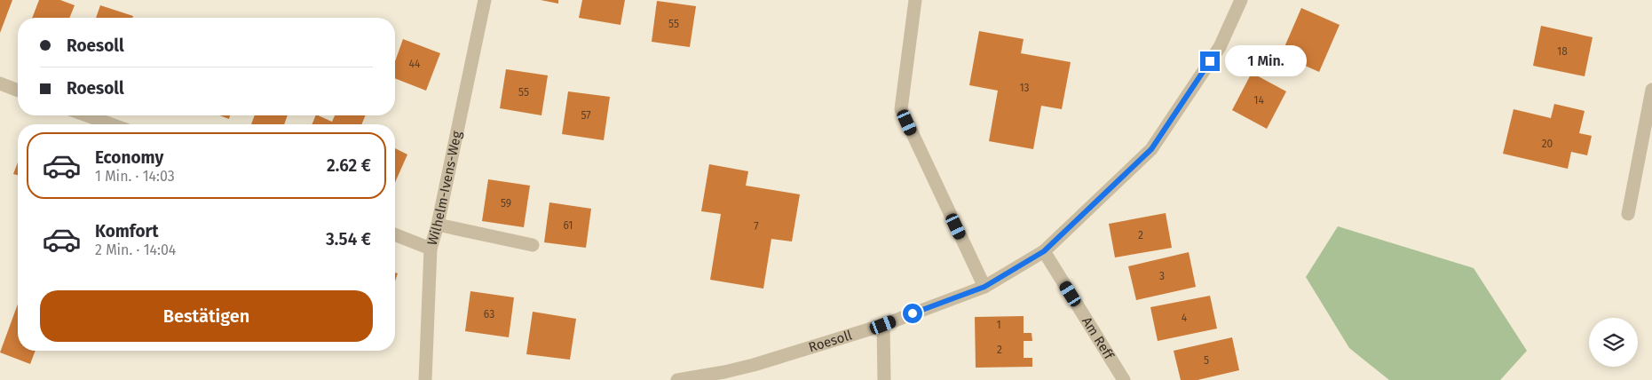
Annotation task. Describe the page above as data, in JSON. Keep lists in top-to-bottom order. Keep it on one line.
{"streets":{"street":["Wilhelm-Ivens-Weg","Am Reff","Roesoll"]},"crossings":[["Am Reff","Roesoll"]],"house_numbers":["55","18","44","13","55","14","57","20","59","61","7","2","3","63","4","1","2","5"],"page":{"banner":["Roesoll","Roesoll"],"bubble":"1 Min.","list":[{"name":"Economy","note":"1 Min. · 14:03","value":"2.62 €"},{"name":"Komfort","note":"2 Min. · 14:04","value":"3.54 €"}],"buttons":"Bestätigen"}}
